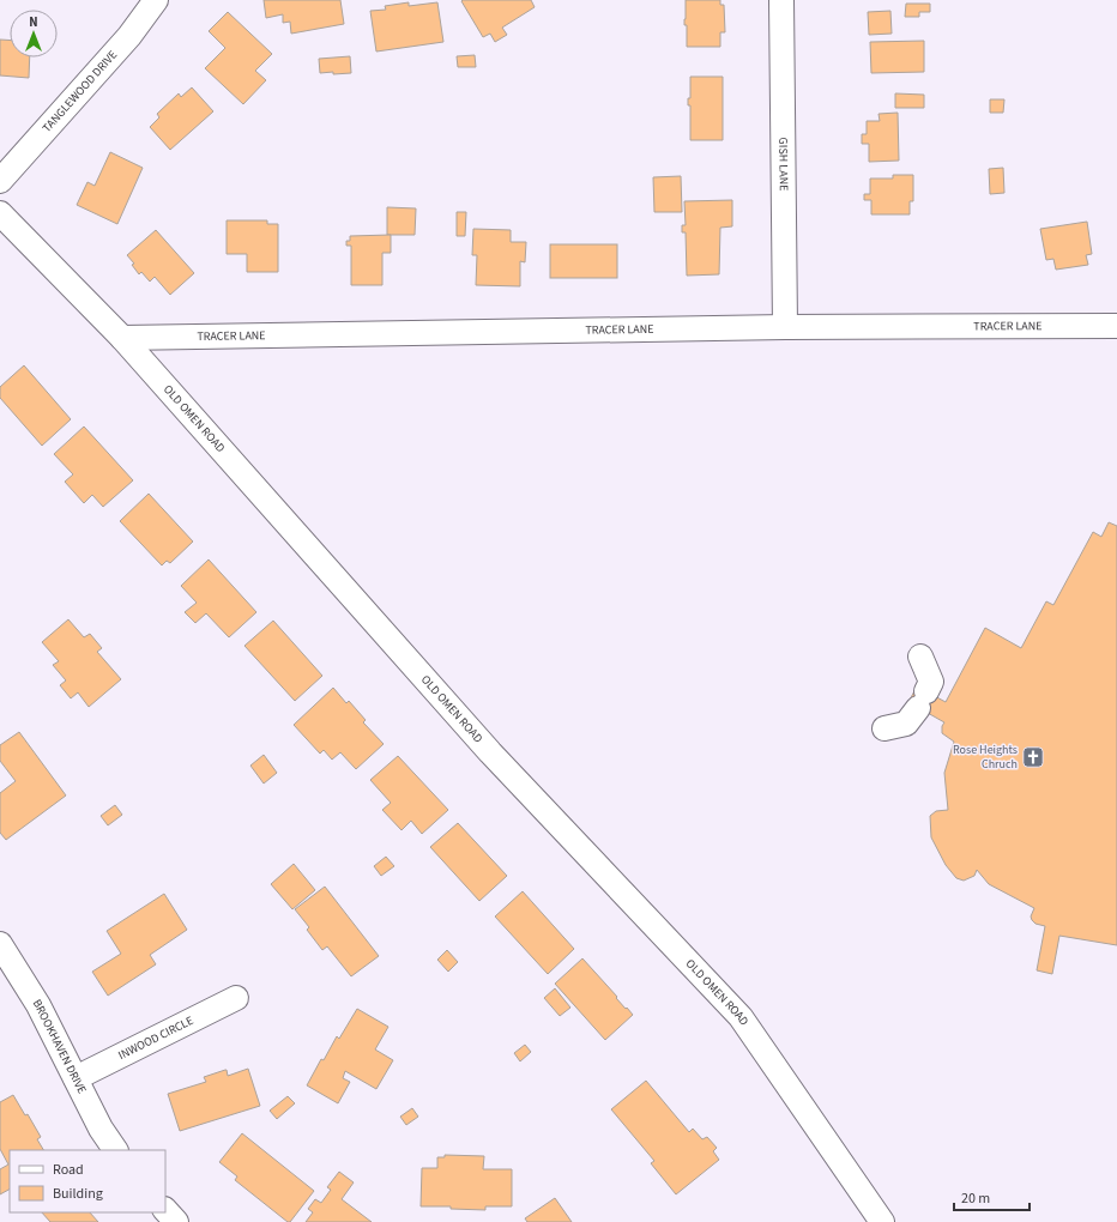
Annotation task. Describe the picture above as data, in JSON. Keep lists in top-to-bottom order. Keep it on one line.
{"streets":{"street":["TANGLEWOOD DRIVE","GISH LANE","TRACER LANE","OLD OMEN ROAD","INWOOD CIRCLE","BROOKHAVEN DRIVE"]},"crossings":[["GISH LANE","TRACER LANE"],["TRACER LANE","OLD OMEN ROAD"],["INWOOD CIRCLE","BROOKHAVEN DRIVE"]],"places":{"church":["Rose Heights Chruch"]},"legend":["Road","Building"],"scale_bar":"20 m","north":"top"}
